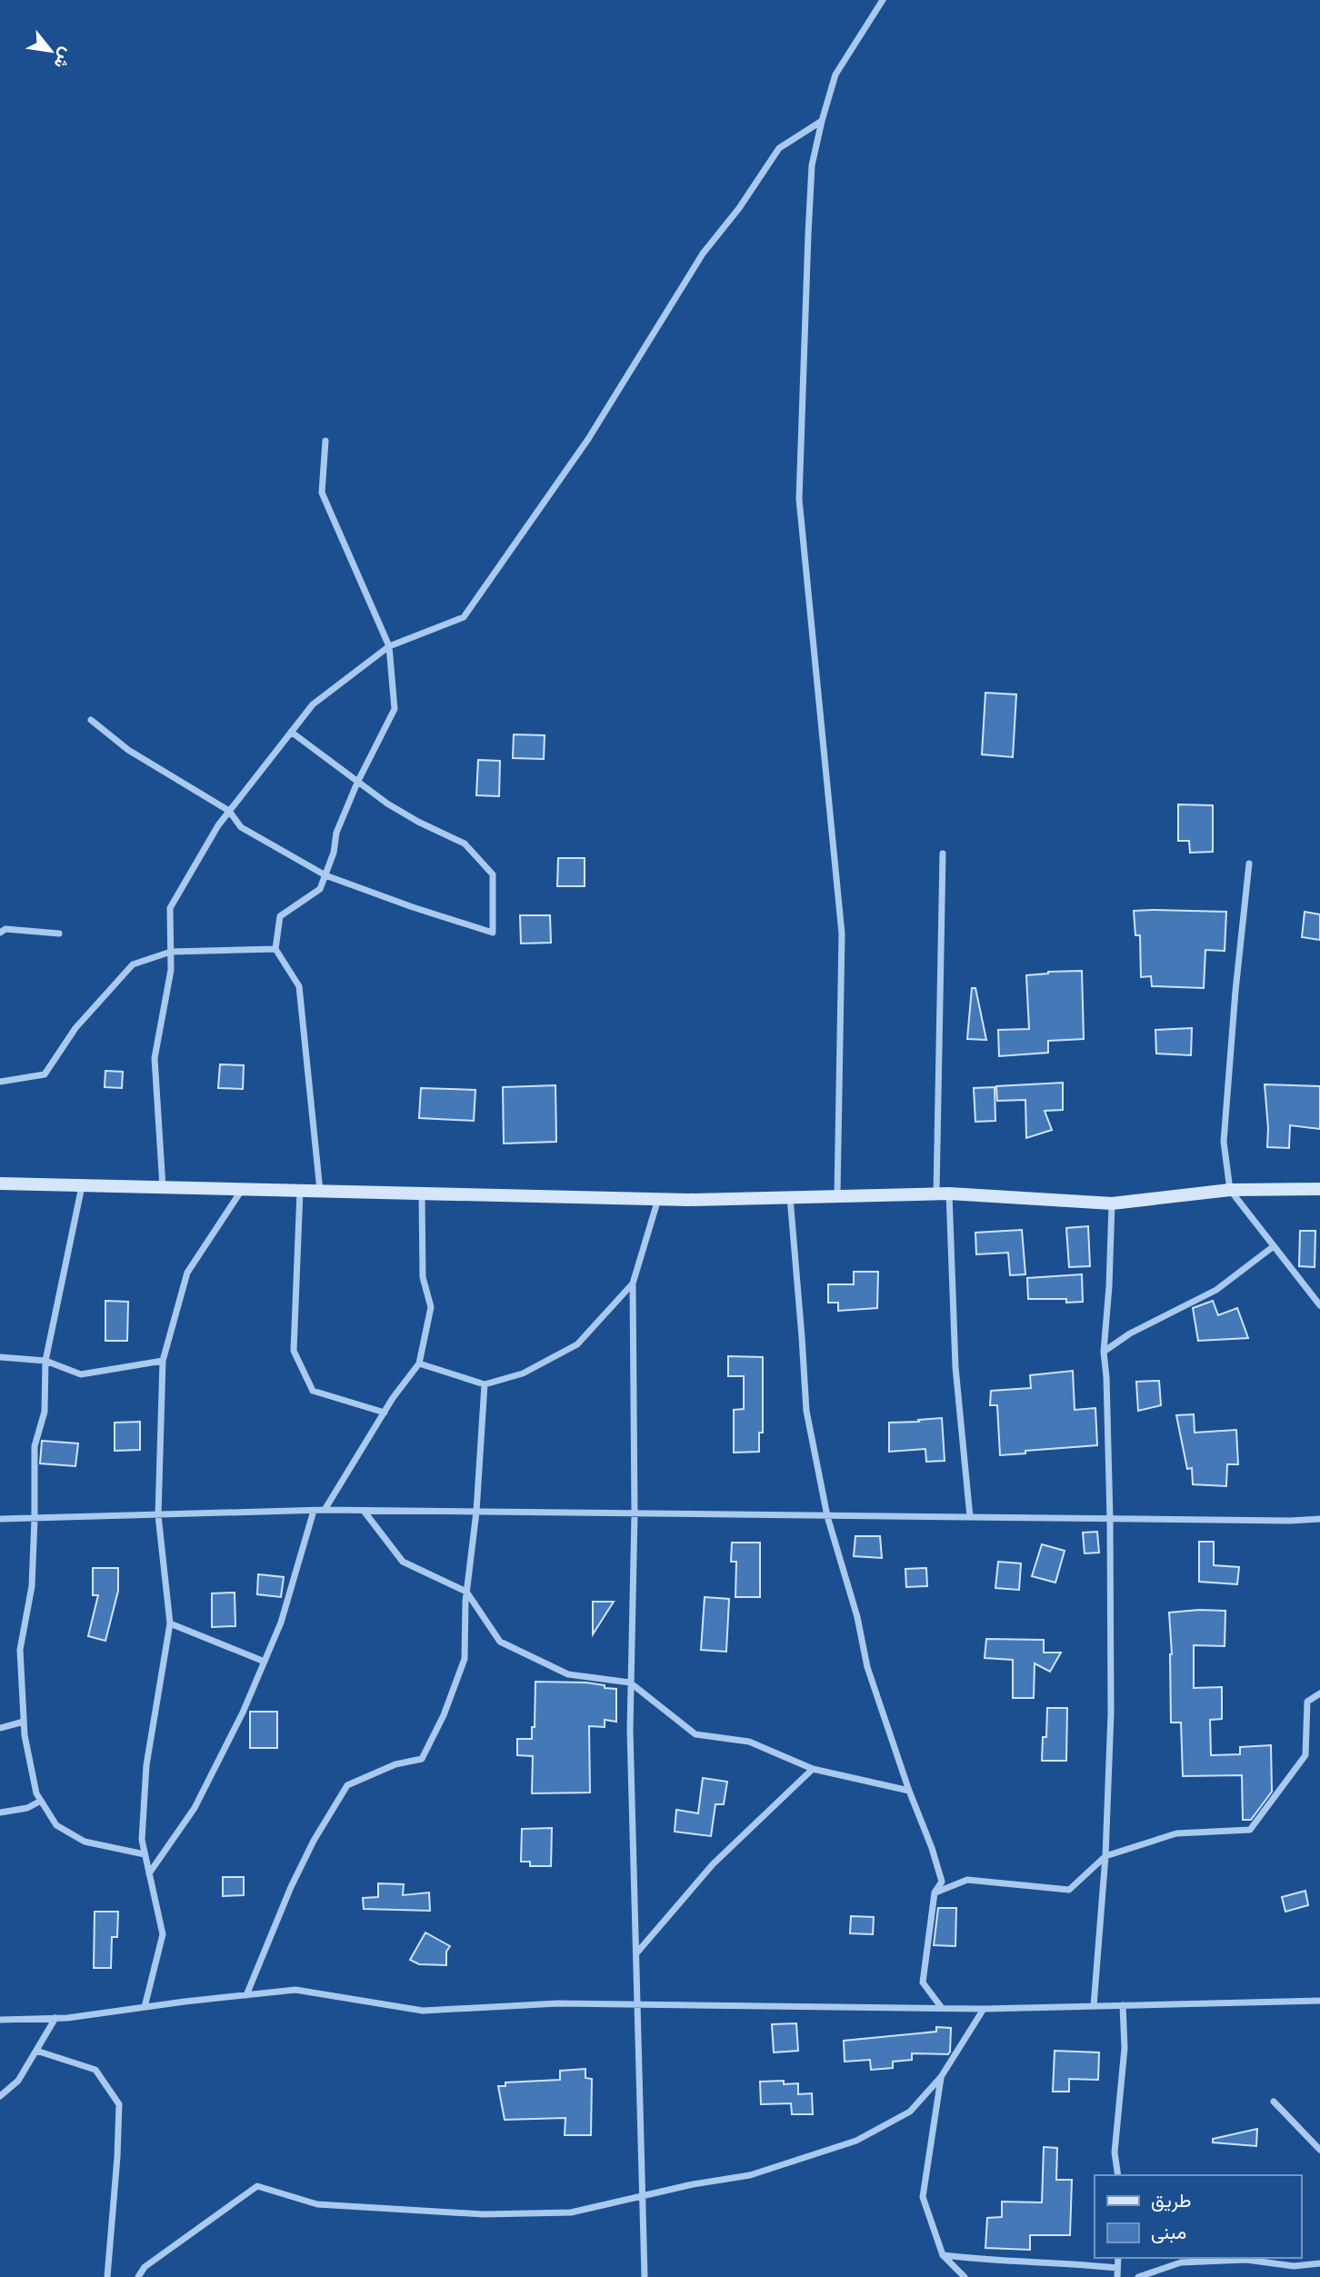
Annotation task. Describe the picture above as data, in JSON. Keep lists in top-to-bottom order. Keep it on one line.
{"legend":["طريق","مبنى"],"north":"bottom right"}
